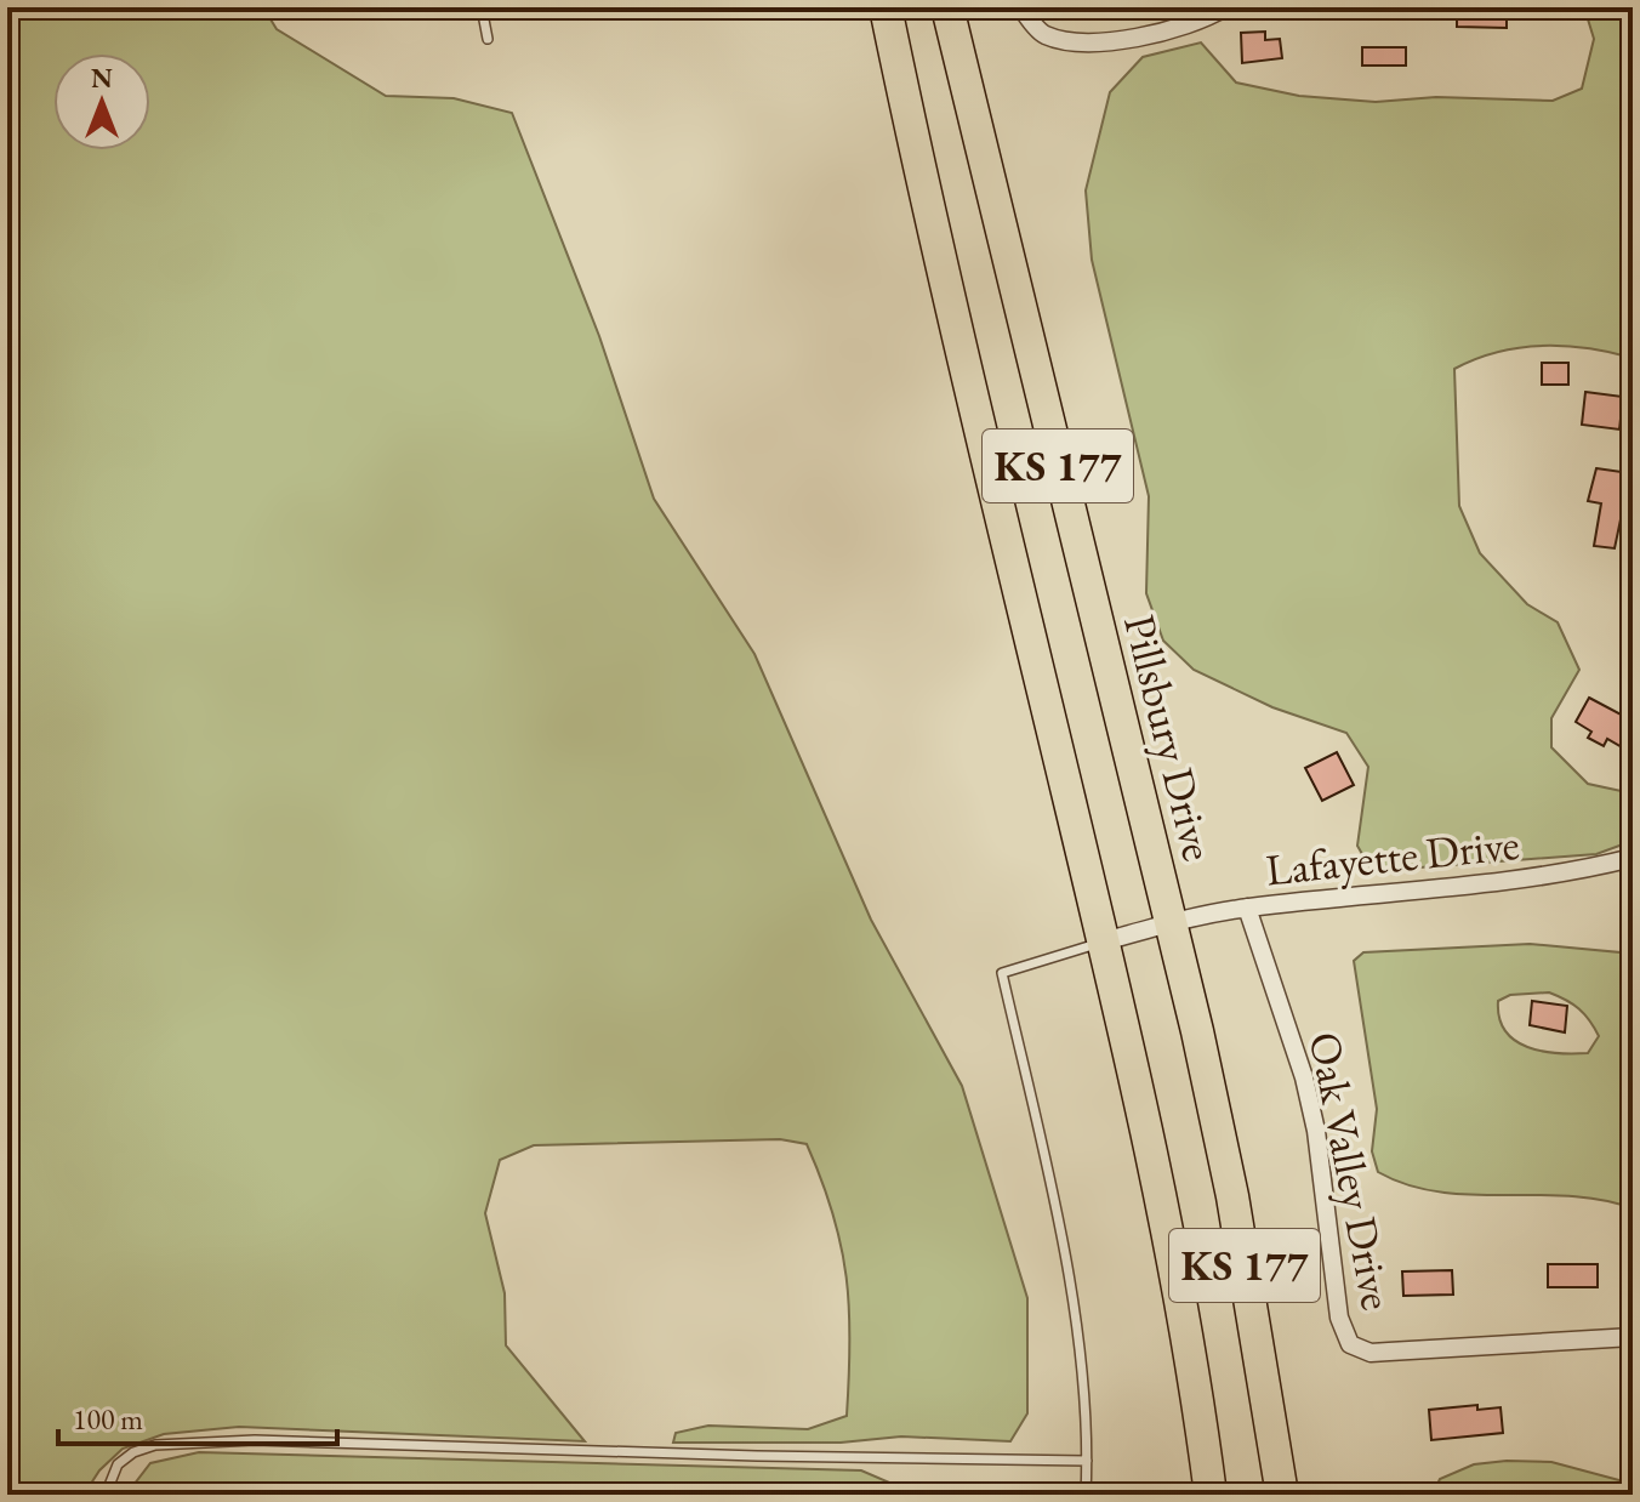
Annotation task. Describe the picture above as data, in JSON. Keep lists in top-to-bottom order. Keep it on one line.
{"streets":{"highway":["KS 177","Pillsbury Drive"],"street":["Lafayette Drive","Oak Valley Drive"]},"crossings":[["KS 177","Lafayette Drive"],["Pillsbury Drive","Lafayette Drive"],["Lafayette Drive","Oak Valley Drive"]],"scale_bar":"100 m","north":"top"}
